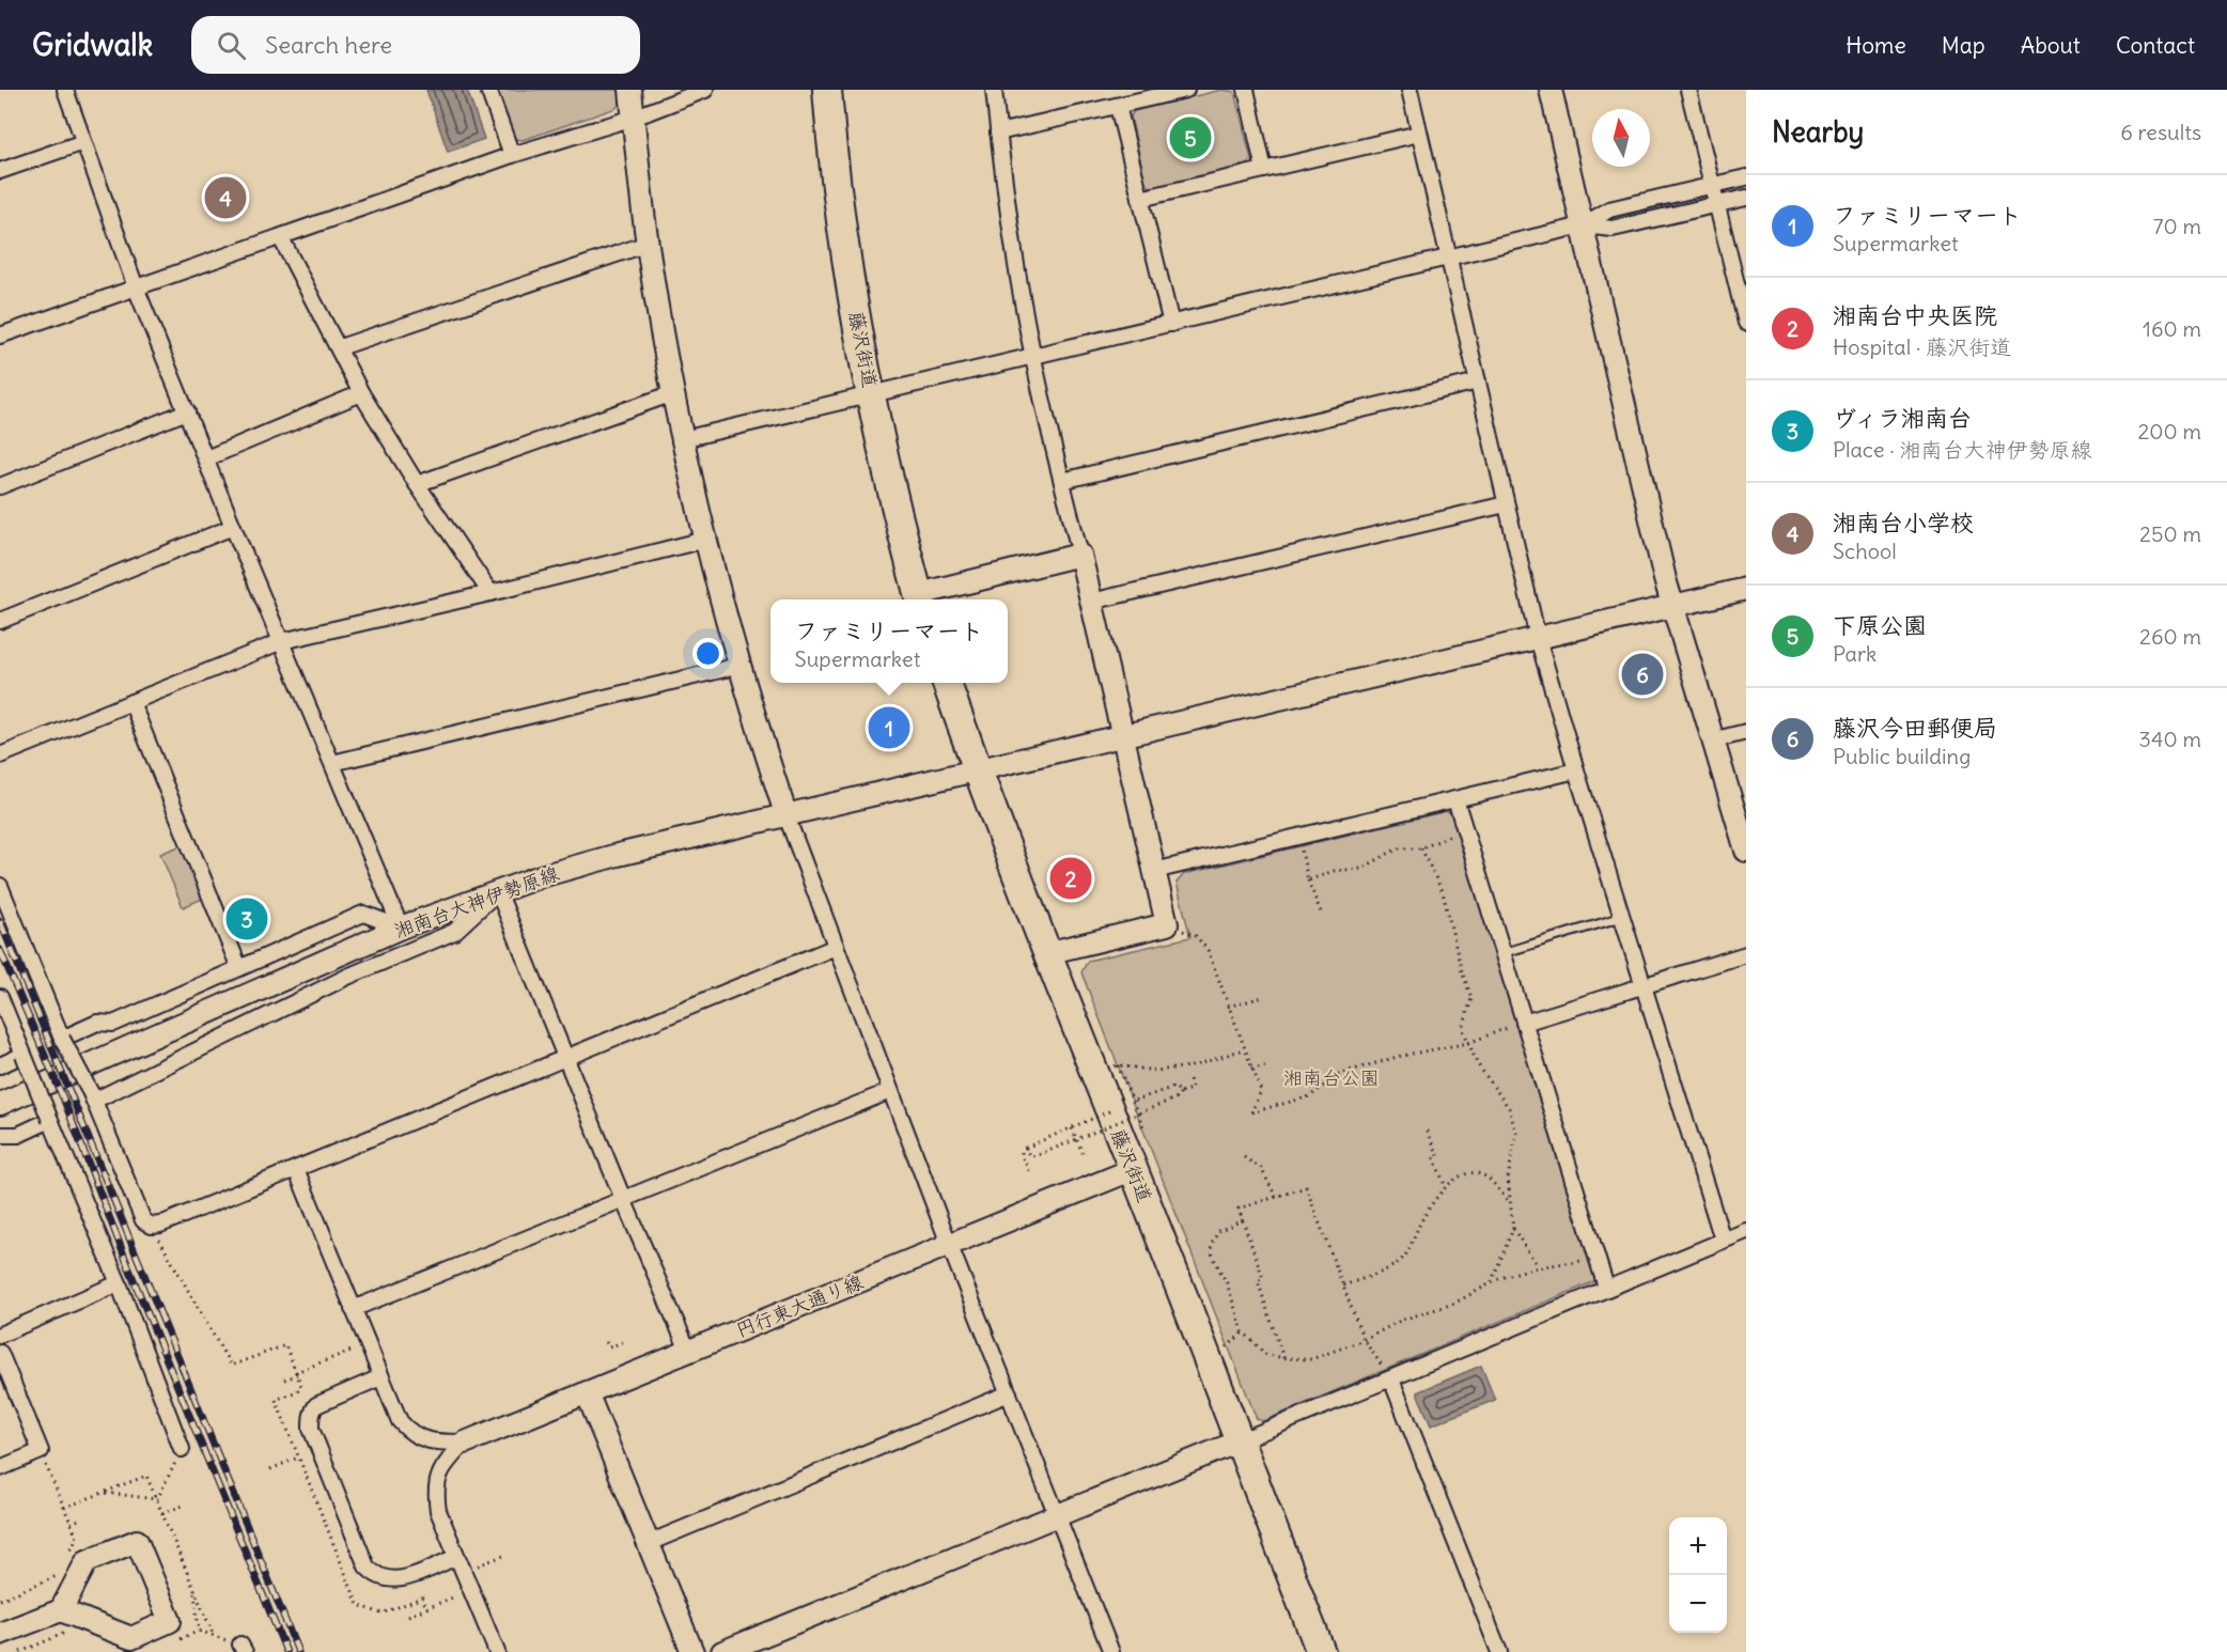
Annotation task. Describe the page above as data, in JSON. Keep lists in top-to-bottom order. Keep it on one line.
{"streets":{"highway":["藤沢街道"],"street":["湘南台大神伊勢原線","円行東大通り線"]},"crossings":[["藤沢街道","湘南台大神伊勢原線"],["藤沢街道","円行東大通り線"]],"parks":["湘南台公園"],"north":"top","page":{"header":"Gridwalk","search":"Search here","nav":["Home","Map","About","Contact"],"heading":["Nearby","6 results"],"pins":["5","4","6","1","2","3"],"list":[{"mark":"1","name":"ファミリーマート","note":"Supermarket","value":"70 m"},{"mark":"2","name":"湘南台中央医院","note":"Hospital · 藤沢街道","value":"160 m"},{"mark":"3","name":"ヴィラ湘南台","note":"Place · 湘南台大神伊勢原線","value":"200 m"},{"mark":"4","name":"湘南台小学校","note":"School","value":"250 m"},{"mark":"5","name":"下原公園","note":"Park","value":"260 m"},{"mark":"6","name":"藤沢今田郵便局","note":"Public building","value":"340 m"}],"popup":["ファミリーマート","Supermarket"],"map_buttons":["+","−"]}}
